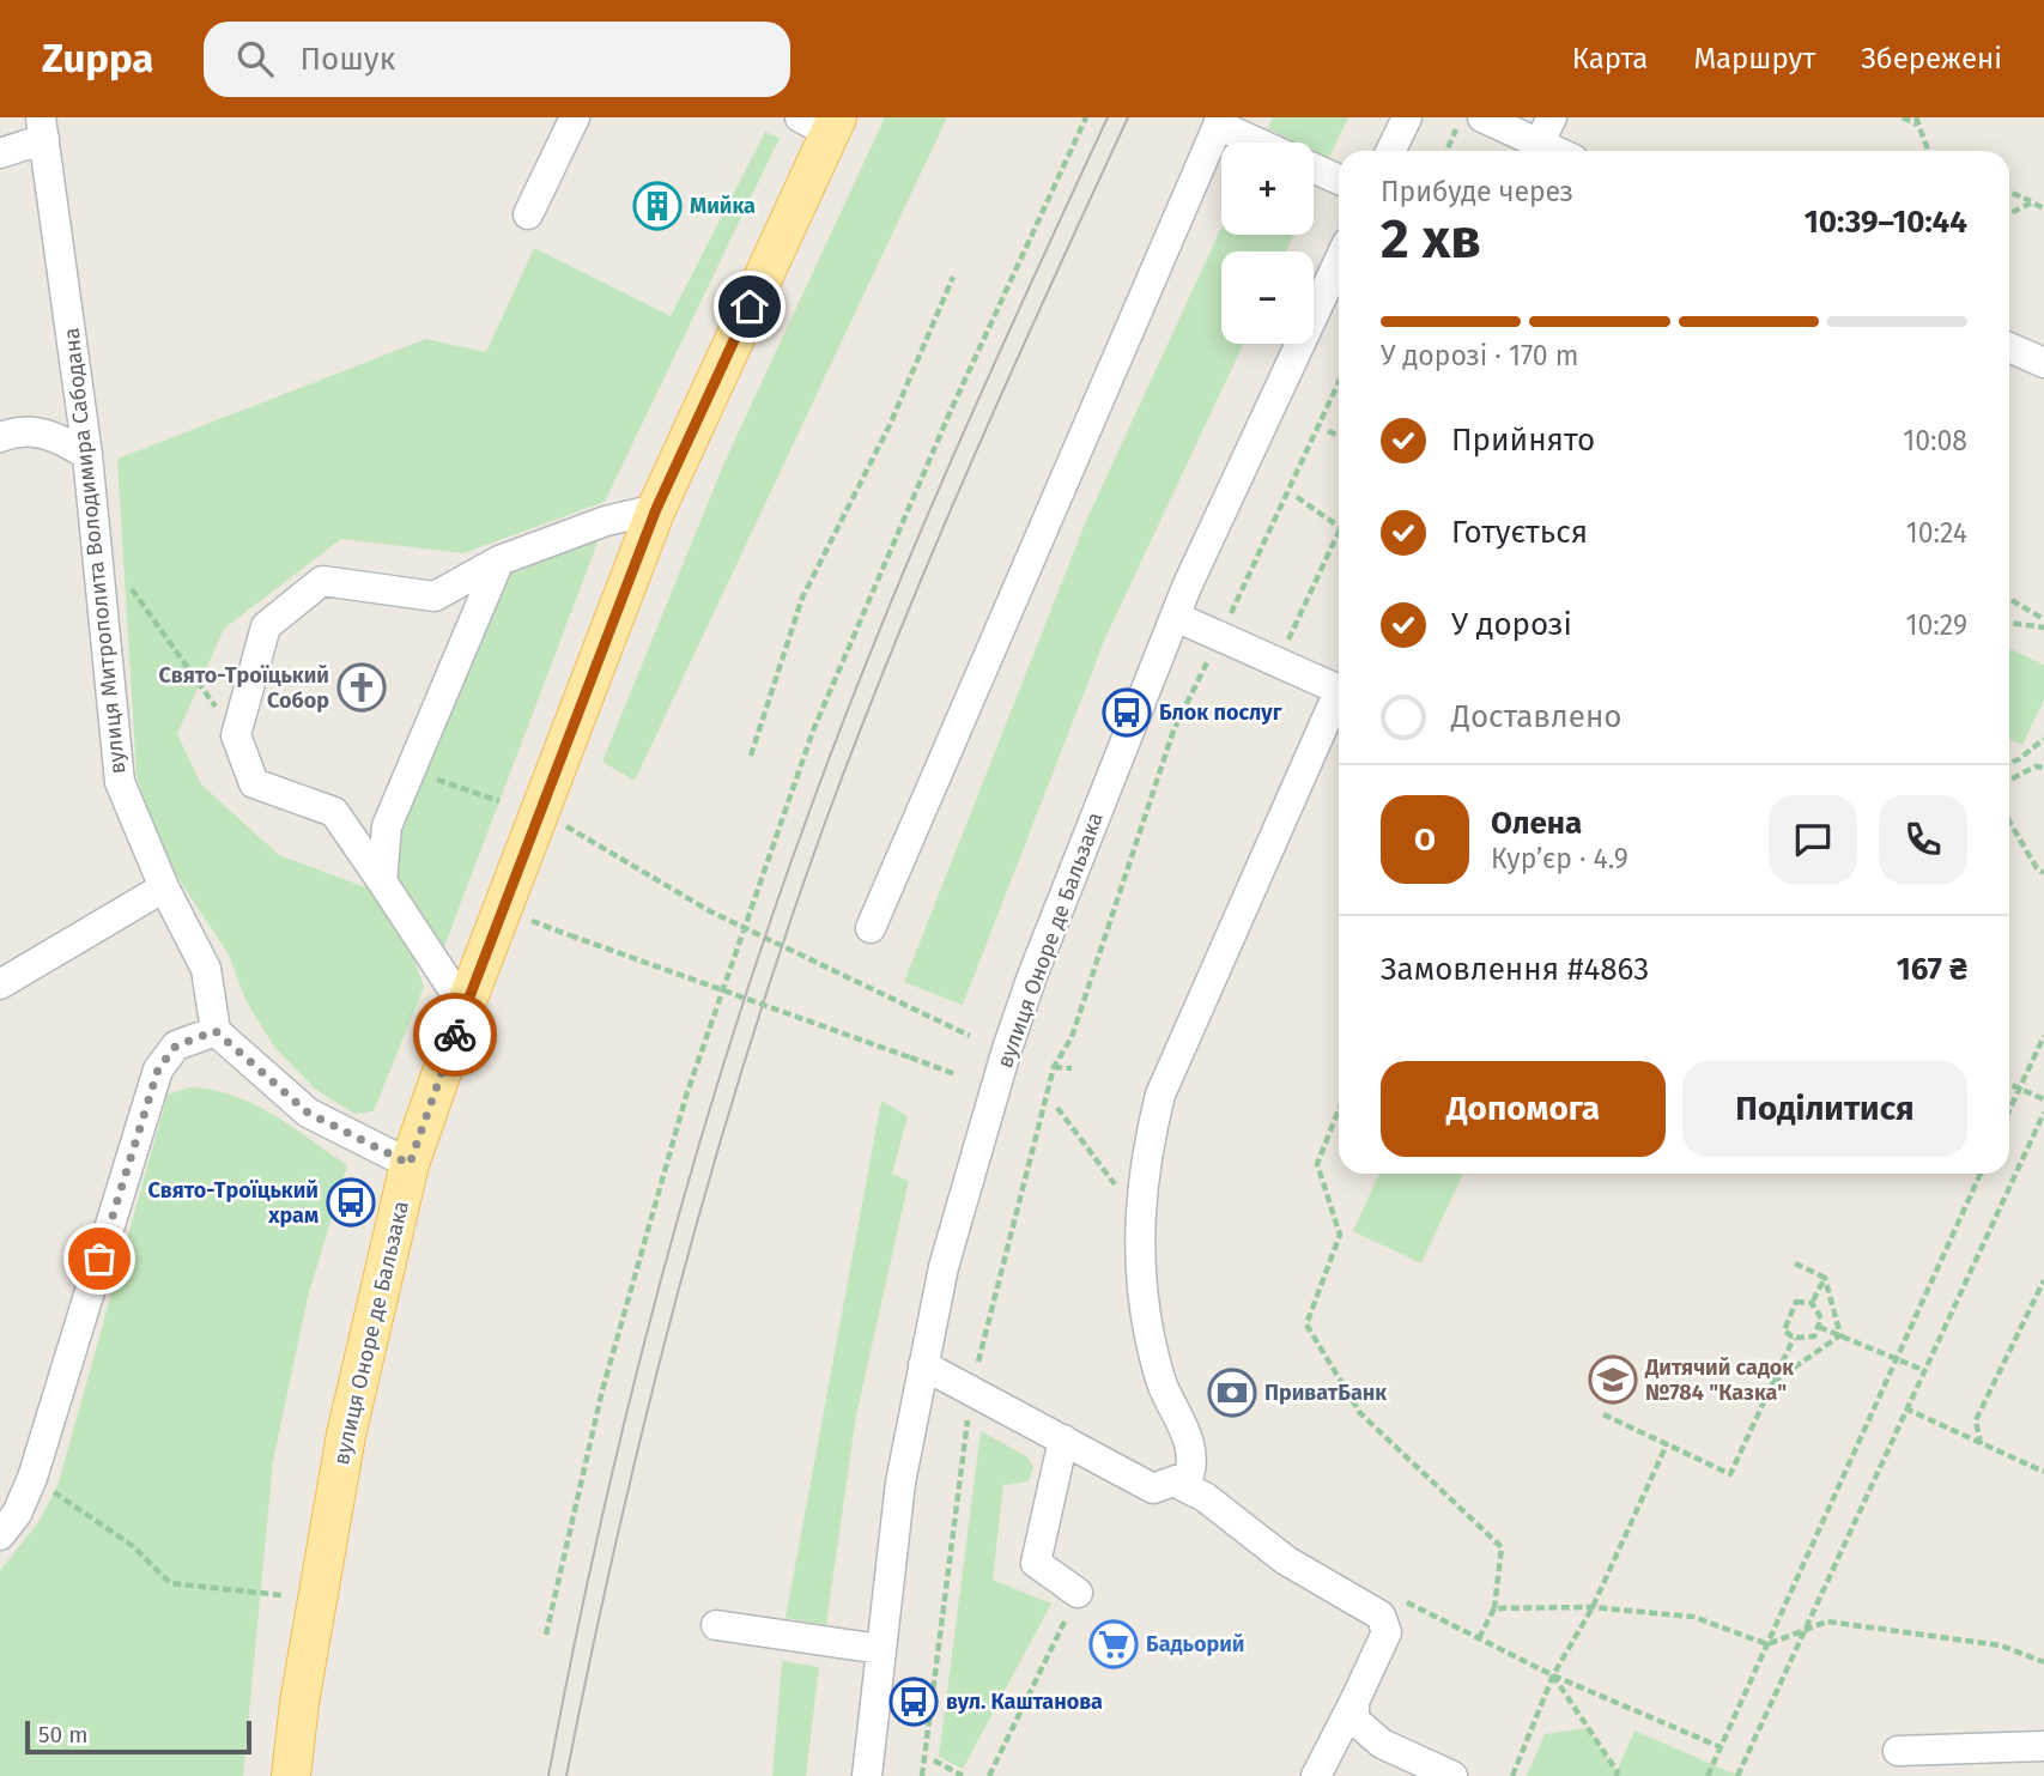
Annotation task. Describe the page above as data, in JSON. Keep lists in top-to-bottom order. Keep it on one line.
{"streets":{"main road":["вулиця Оноре де Бальзака"],"street":["вулиця Митрополита Володимира Сабодана"]},"places":{"building":["Мийка"],"church":["Свято-Троїцький Собор"],"bus stop":["Блок послуг","Свято-Троїцький храм","вул. Каштанова"],"school or university":["Дитячий садок №784 \"Казка\""],"bank":["ПриватБанк"],"supermarket":["Бадьорий"]},"scale_bar":"50 m","page":{"header":"Zuppa","search":"Пошук","nav":["Карта","Маршрут","Збережені"],"map_buttons":["+","−"],"heading":["2 хв","Прибуде через","10:39–10:44"],"panel":["Олена","Кур’єр · 4.9","Замовлення #4863","167 ₴"],"bar":"У дорозі · 170 m","list":[["Прийнято","10:08"],["Готується","10:24"],["У дорозі","10:29"],"Доставлено"],"round":"О","buttons":["Допомога","Поділитися"],"scale":"50 m"}}
